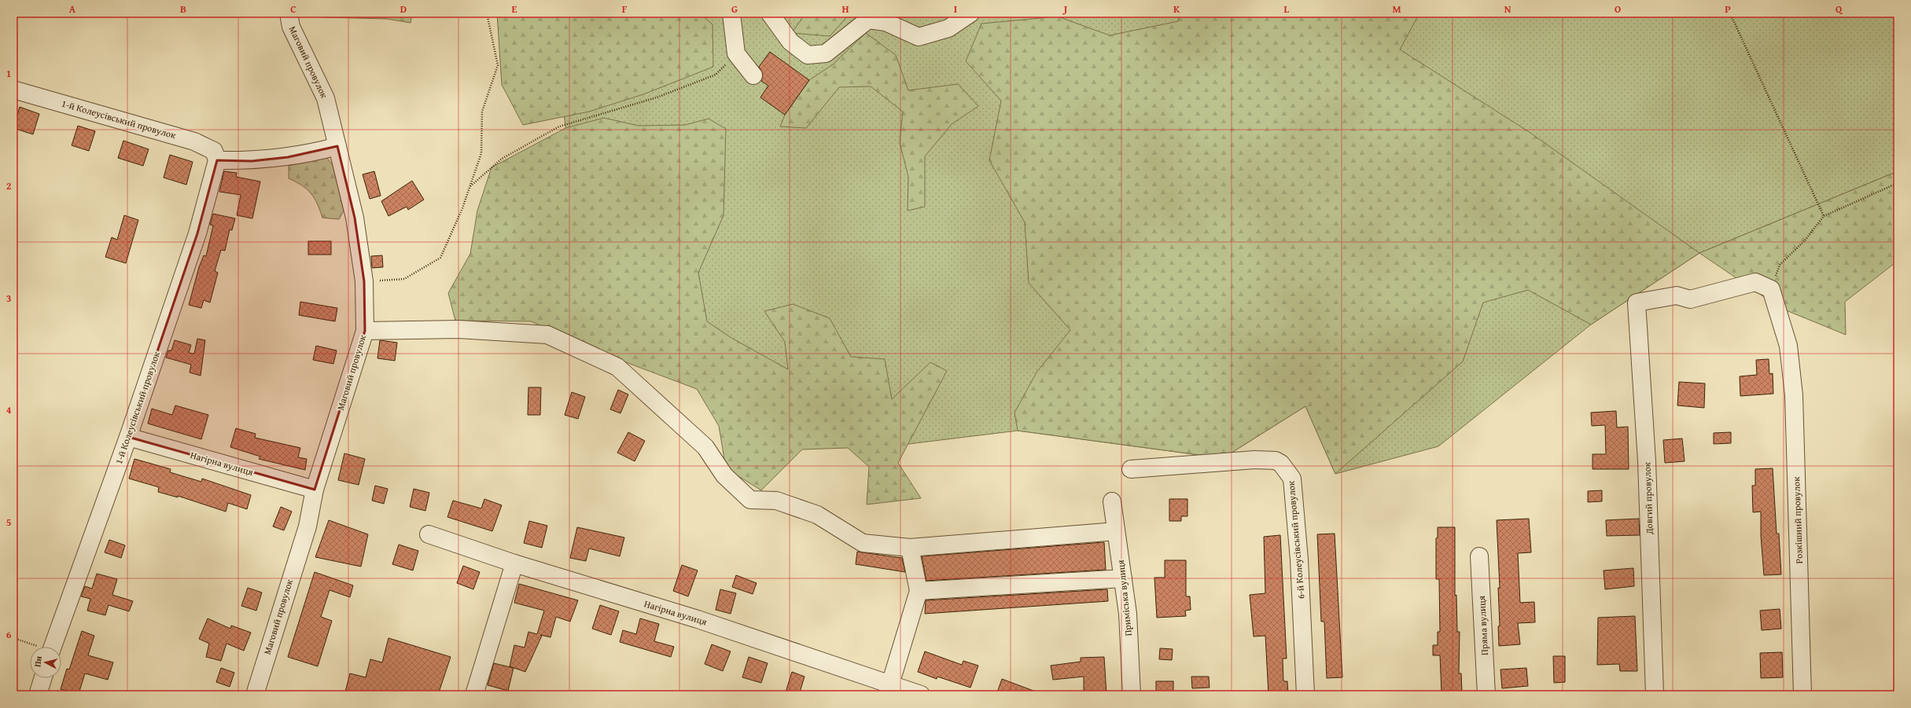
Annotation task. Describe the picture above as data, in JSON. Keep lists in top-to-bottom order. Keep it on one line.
{"streets":{"street":["Маговий провулок","1-й Колеусівський провулок","Нагірна вулиця","Довгий провулок","Розкішний провулок","6-й Колеусівський провулок","Приміська вулиця","Пряма вулиця"]},"crossings":[["Маговий провулок","Нагірна вулиця"],["1-й Колеусівський провулок","Нагірна вулиця"],["Довгий провулок","Розкішний провулок"]],"north":"left","grid":{"columns":["A","B","C","D","E","F","G","H","I","J","K","L","M","N","O","P","Q"],"rows":["1","2","3","4","5","6"]}}
